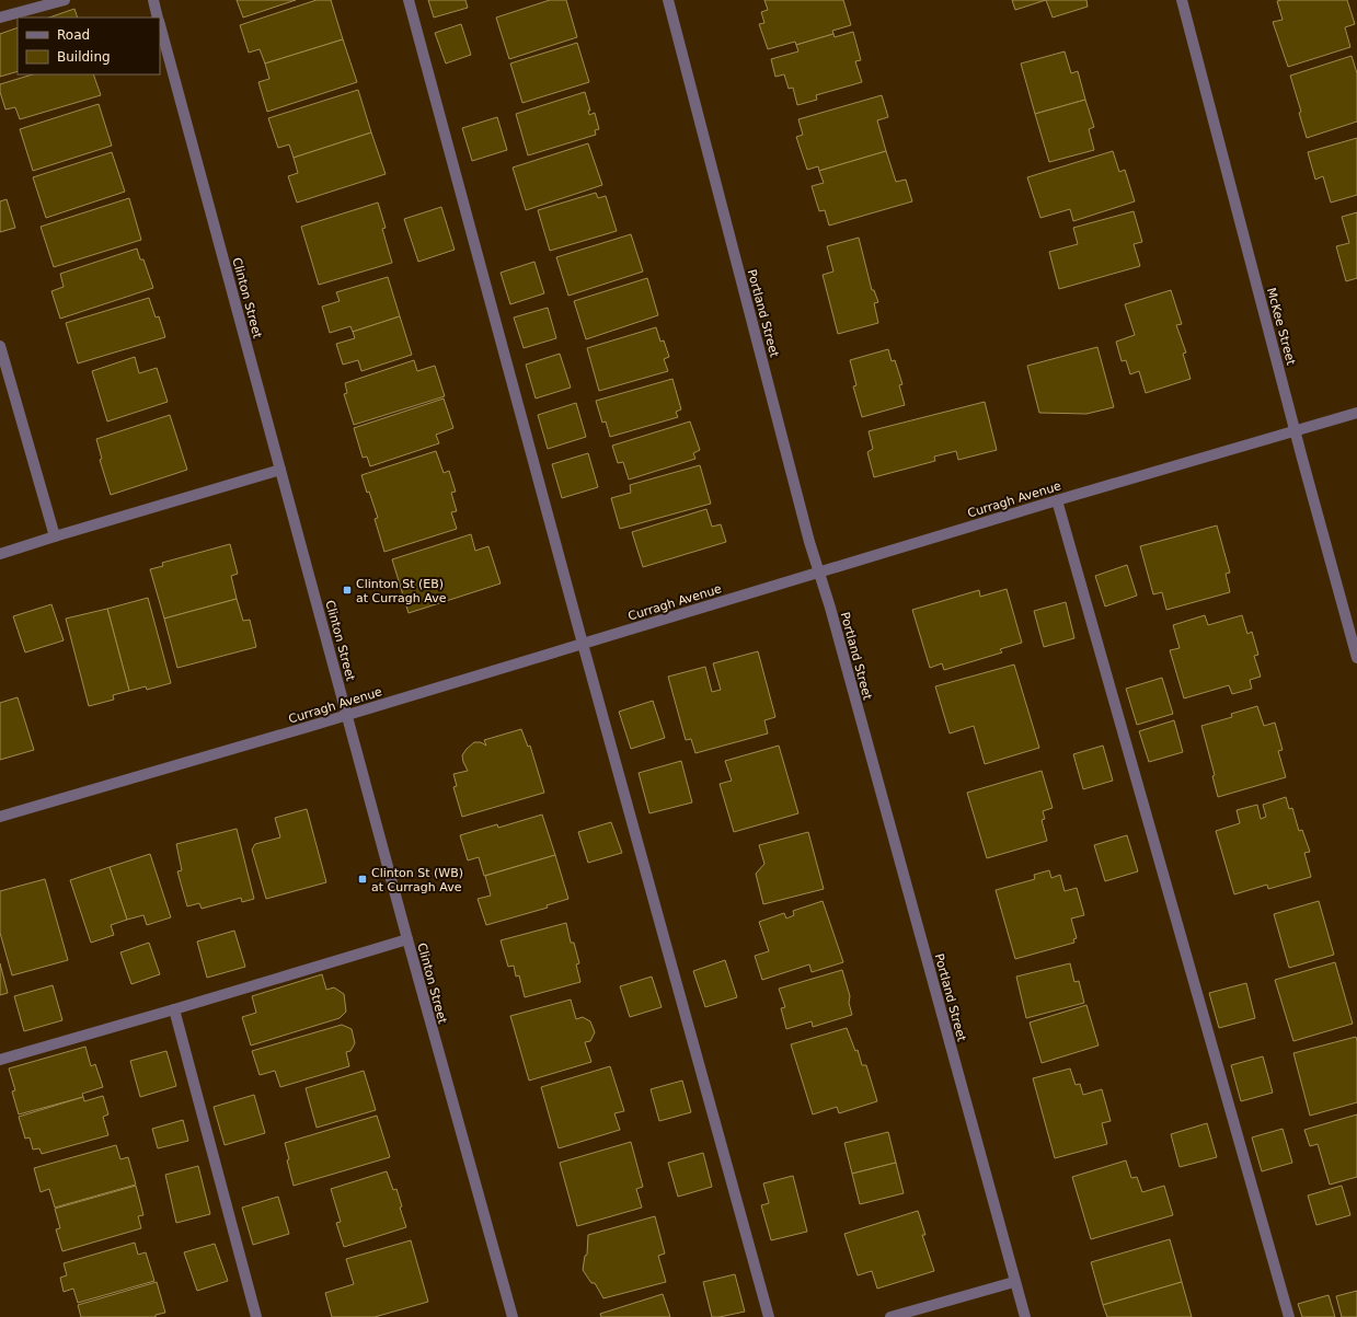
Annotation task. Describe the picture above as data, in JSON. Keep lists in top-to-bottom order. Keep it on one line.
{"streets":{"street":["Clinton Street","Portland Street","McKee Street","Curragh Avenue"]},"crossings":[["Clinton Street","Curragh Avenue"],["Portland Street","Curragh Avenue"],["McKee Street","Curragh Avenue"]],"places":{"transit":["Clinton St (EB) at Curragh Ave","Clinton St (WB) at Curragh Ave"]},"legend":["Road","Building"]}
